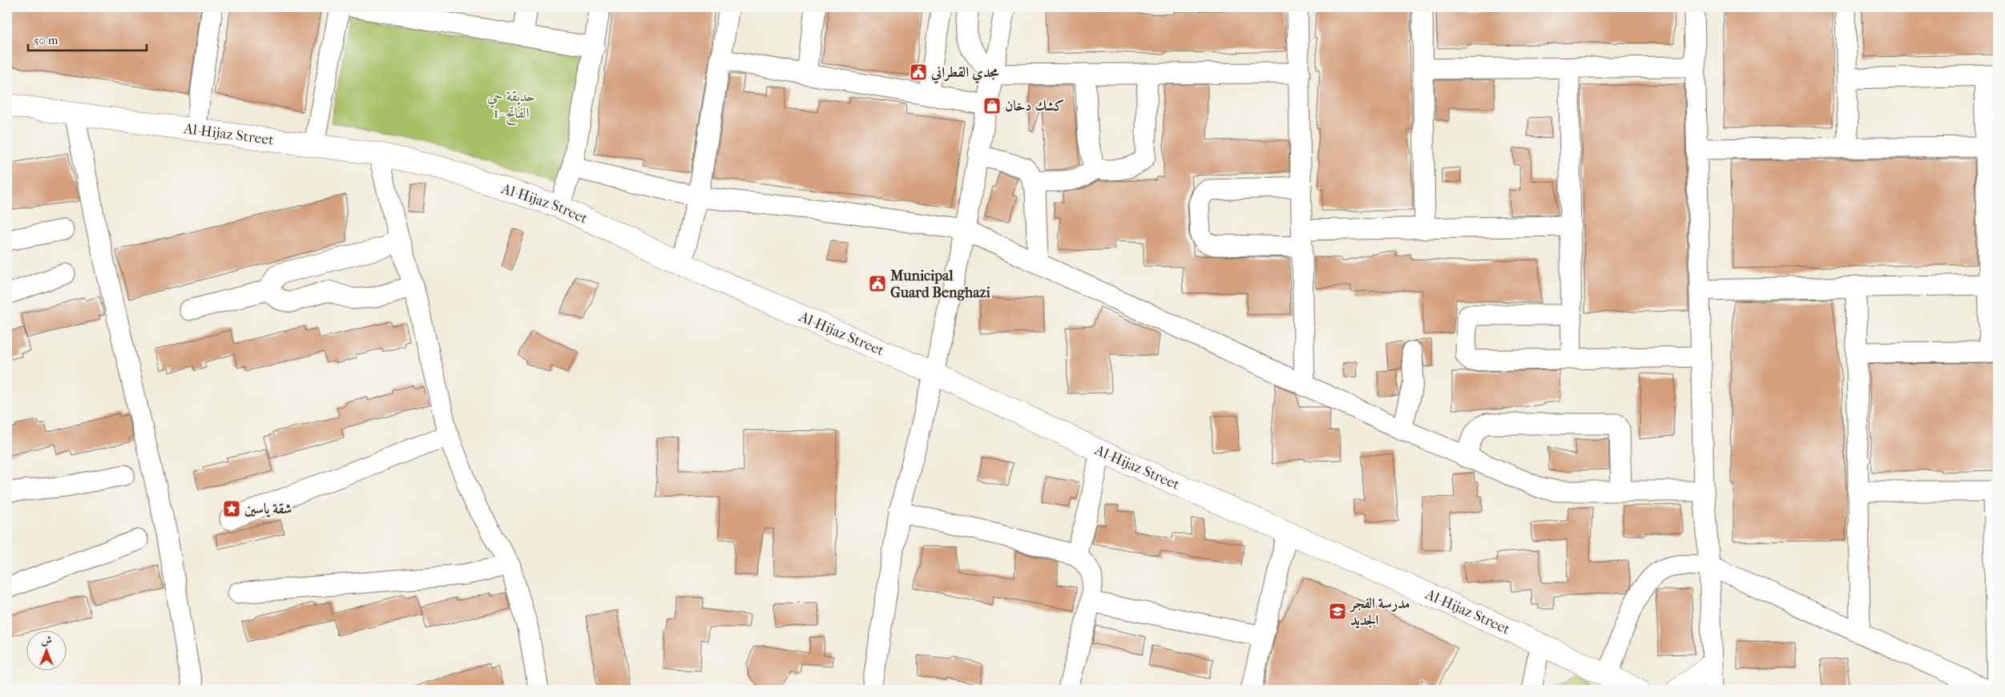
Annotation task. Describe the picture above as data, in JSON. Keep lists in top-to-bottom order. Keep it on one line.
{"streets":{"main road":["Al-Hijaz Street"]},"parks":["حديقة حي الفاتح -1"],"places":{"public building":["مجدي القطراني","Municipal Guard Benghazi"],"shop":["كشك دخان"],"place":["شقة ياسين"],"school or university":["مدرسة الفجر الجديد"]},"scale_bar":"50 m","north":"top"}
